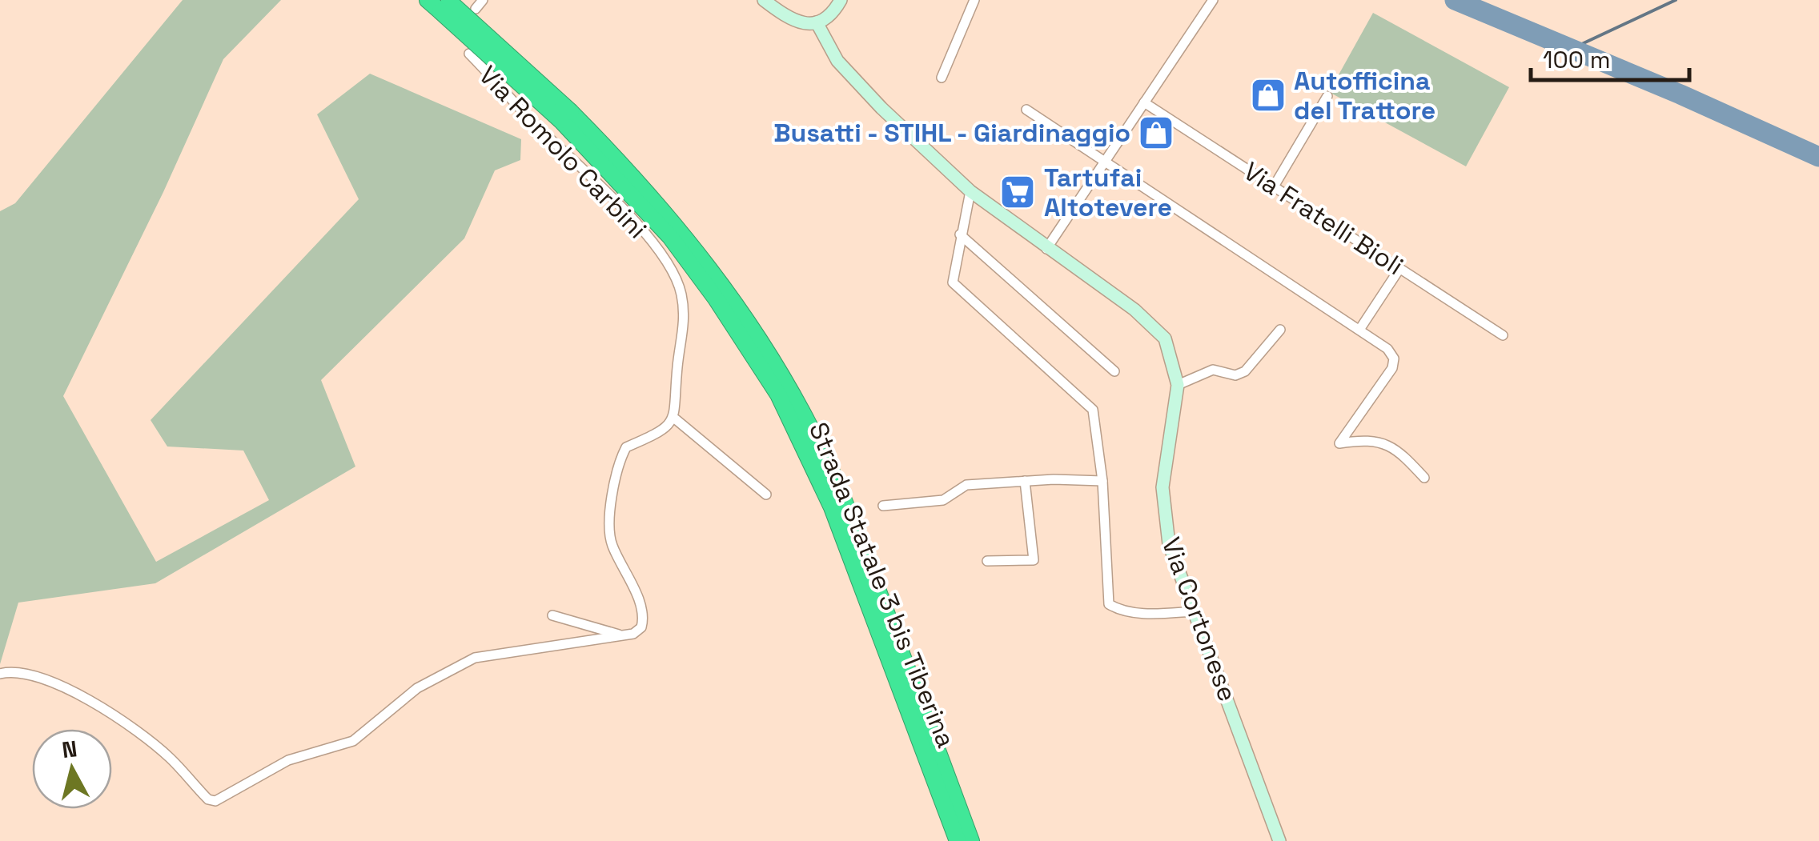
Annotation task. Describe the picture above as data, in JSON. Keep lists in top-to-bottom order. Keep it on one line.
{"streets":{"highway":["Strada Statale 3 bis Tiberina"],"street":["Via Romolo Carbini","Via Fratelli Bioli","Via Cortonese"]},"places":{"shop":["Autofficina del Trattore","Busatti - STIHL - Giardinaggio"],"supermarket":["Tartufai Altotevere"]},"scale_bar":"100 m","north":"top"}
